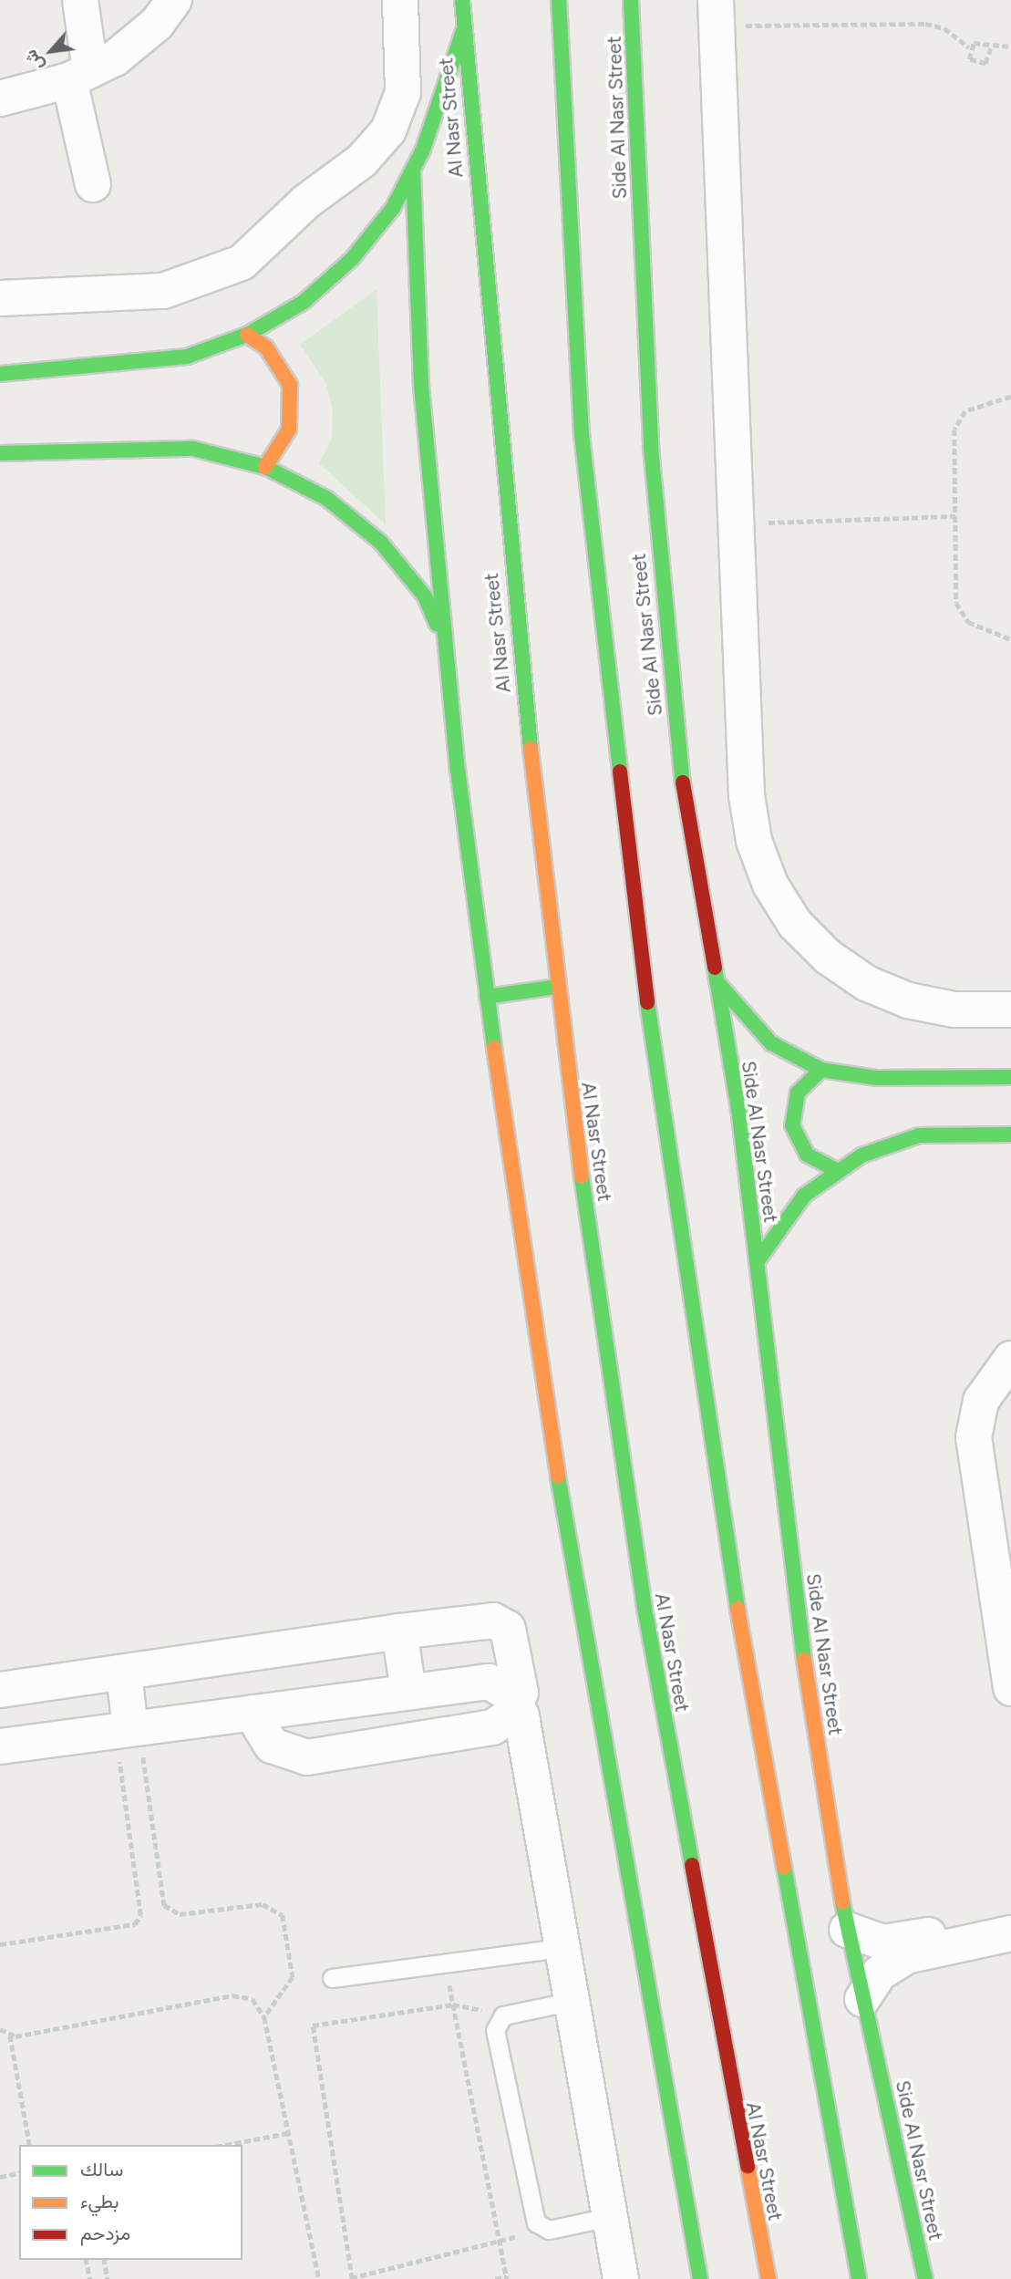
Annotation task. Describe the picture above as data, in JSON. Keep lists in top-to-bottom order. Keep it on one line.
{"streets":{"main road":["Al Nasr Street","Side Al Nasr Street"]},"legend":["سالك","بطيء","مزدحم"],"north":"bottom left"}
